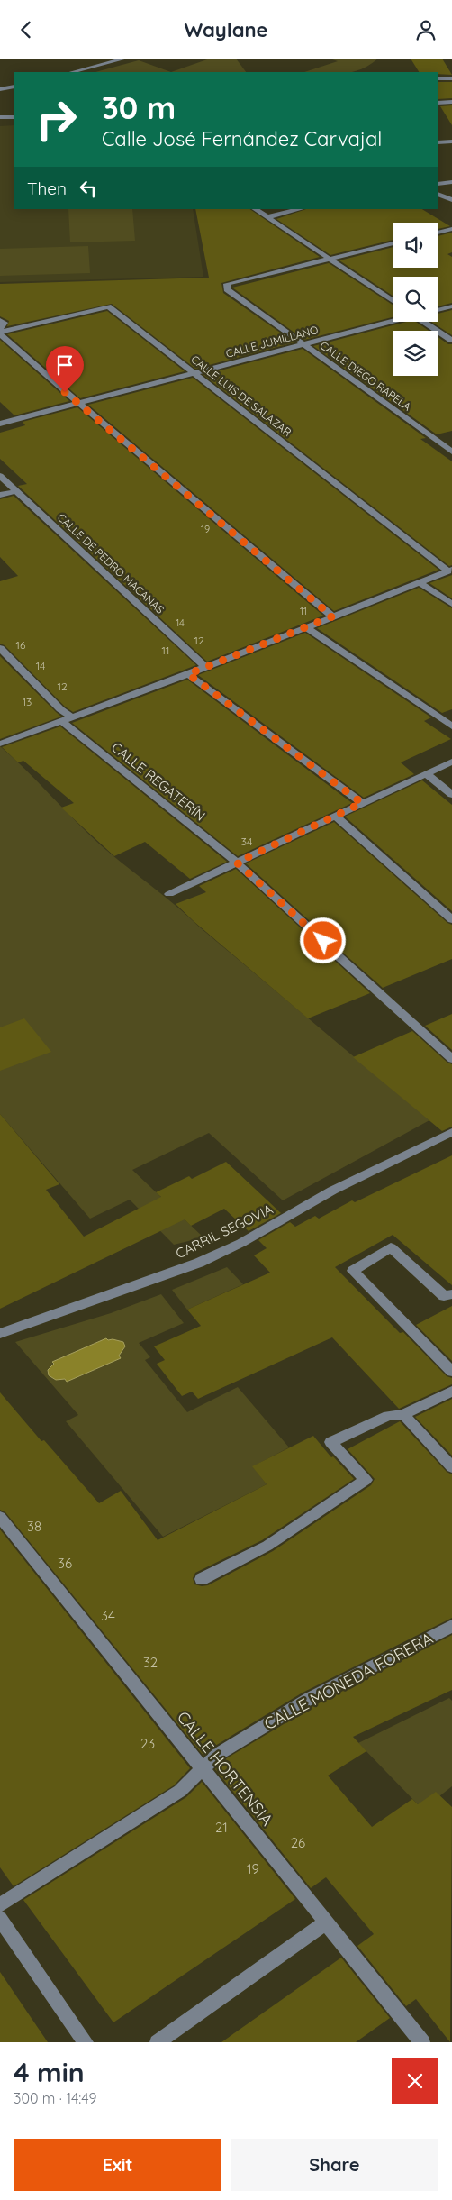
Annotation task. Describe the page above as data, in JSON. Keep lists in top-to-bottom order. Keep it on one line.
{"streets":{"street":["CALLE JUMILLANO","CALLE DIEGO RAPELA","CALLE LUIS DE SALAZAR","CALLE DE PEDRO MACANAS","CALLE REGATERÍN","CARRIL SEGOVIA","CALLE MONEDA FORERA","CALLE HORTENSIA"]},"crossings":[["CALLE JUMILLANO","CALLE DIEGO RAPELA"],["CALLE JUMILLANO","CALLE LUIS DE SALAZAR"],["CALLE MONEDA FORERA","CALLE HORTENSIA"]],"house_numbers":["19","11","14","12","16","11","14","12","13","34","38","36","34","32","23","21","26","19"],"page":{"header":"Waylane","turn":["30 m","Calle José Fernández Carvajal"],"then":"Then","heading":["4 min","300 m · 14:49"],"buttons":["Exit","Share"]}}
